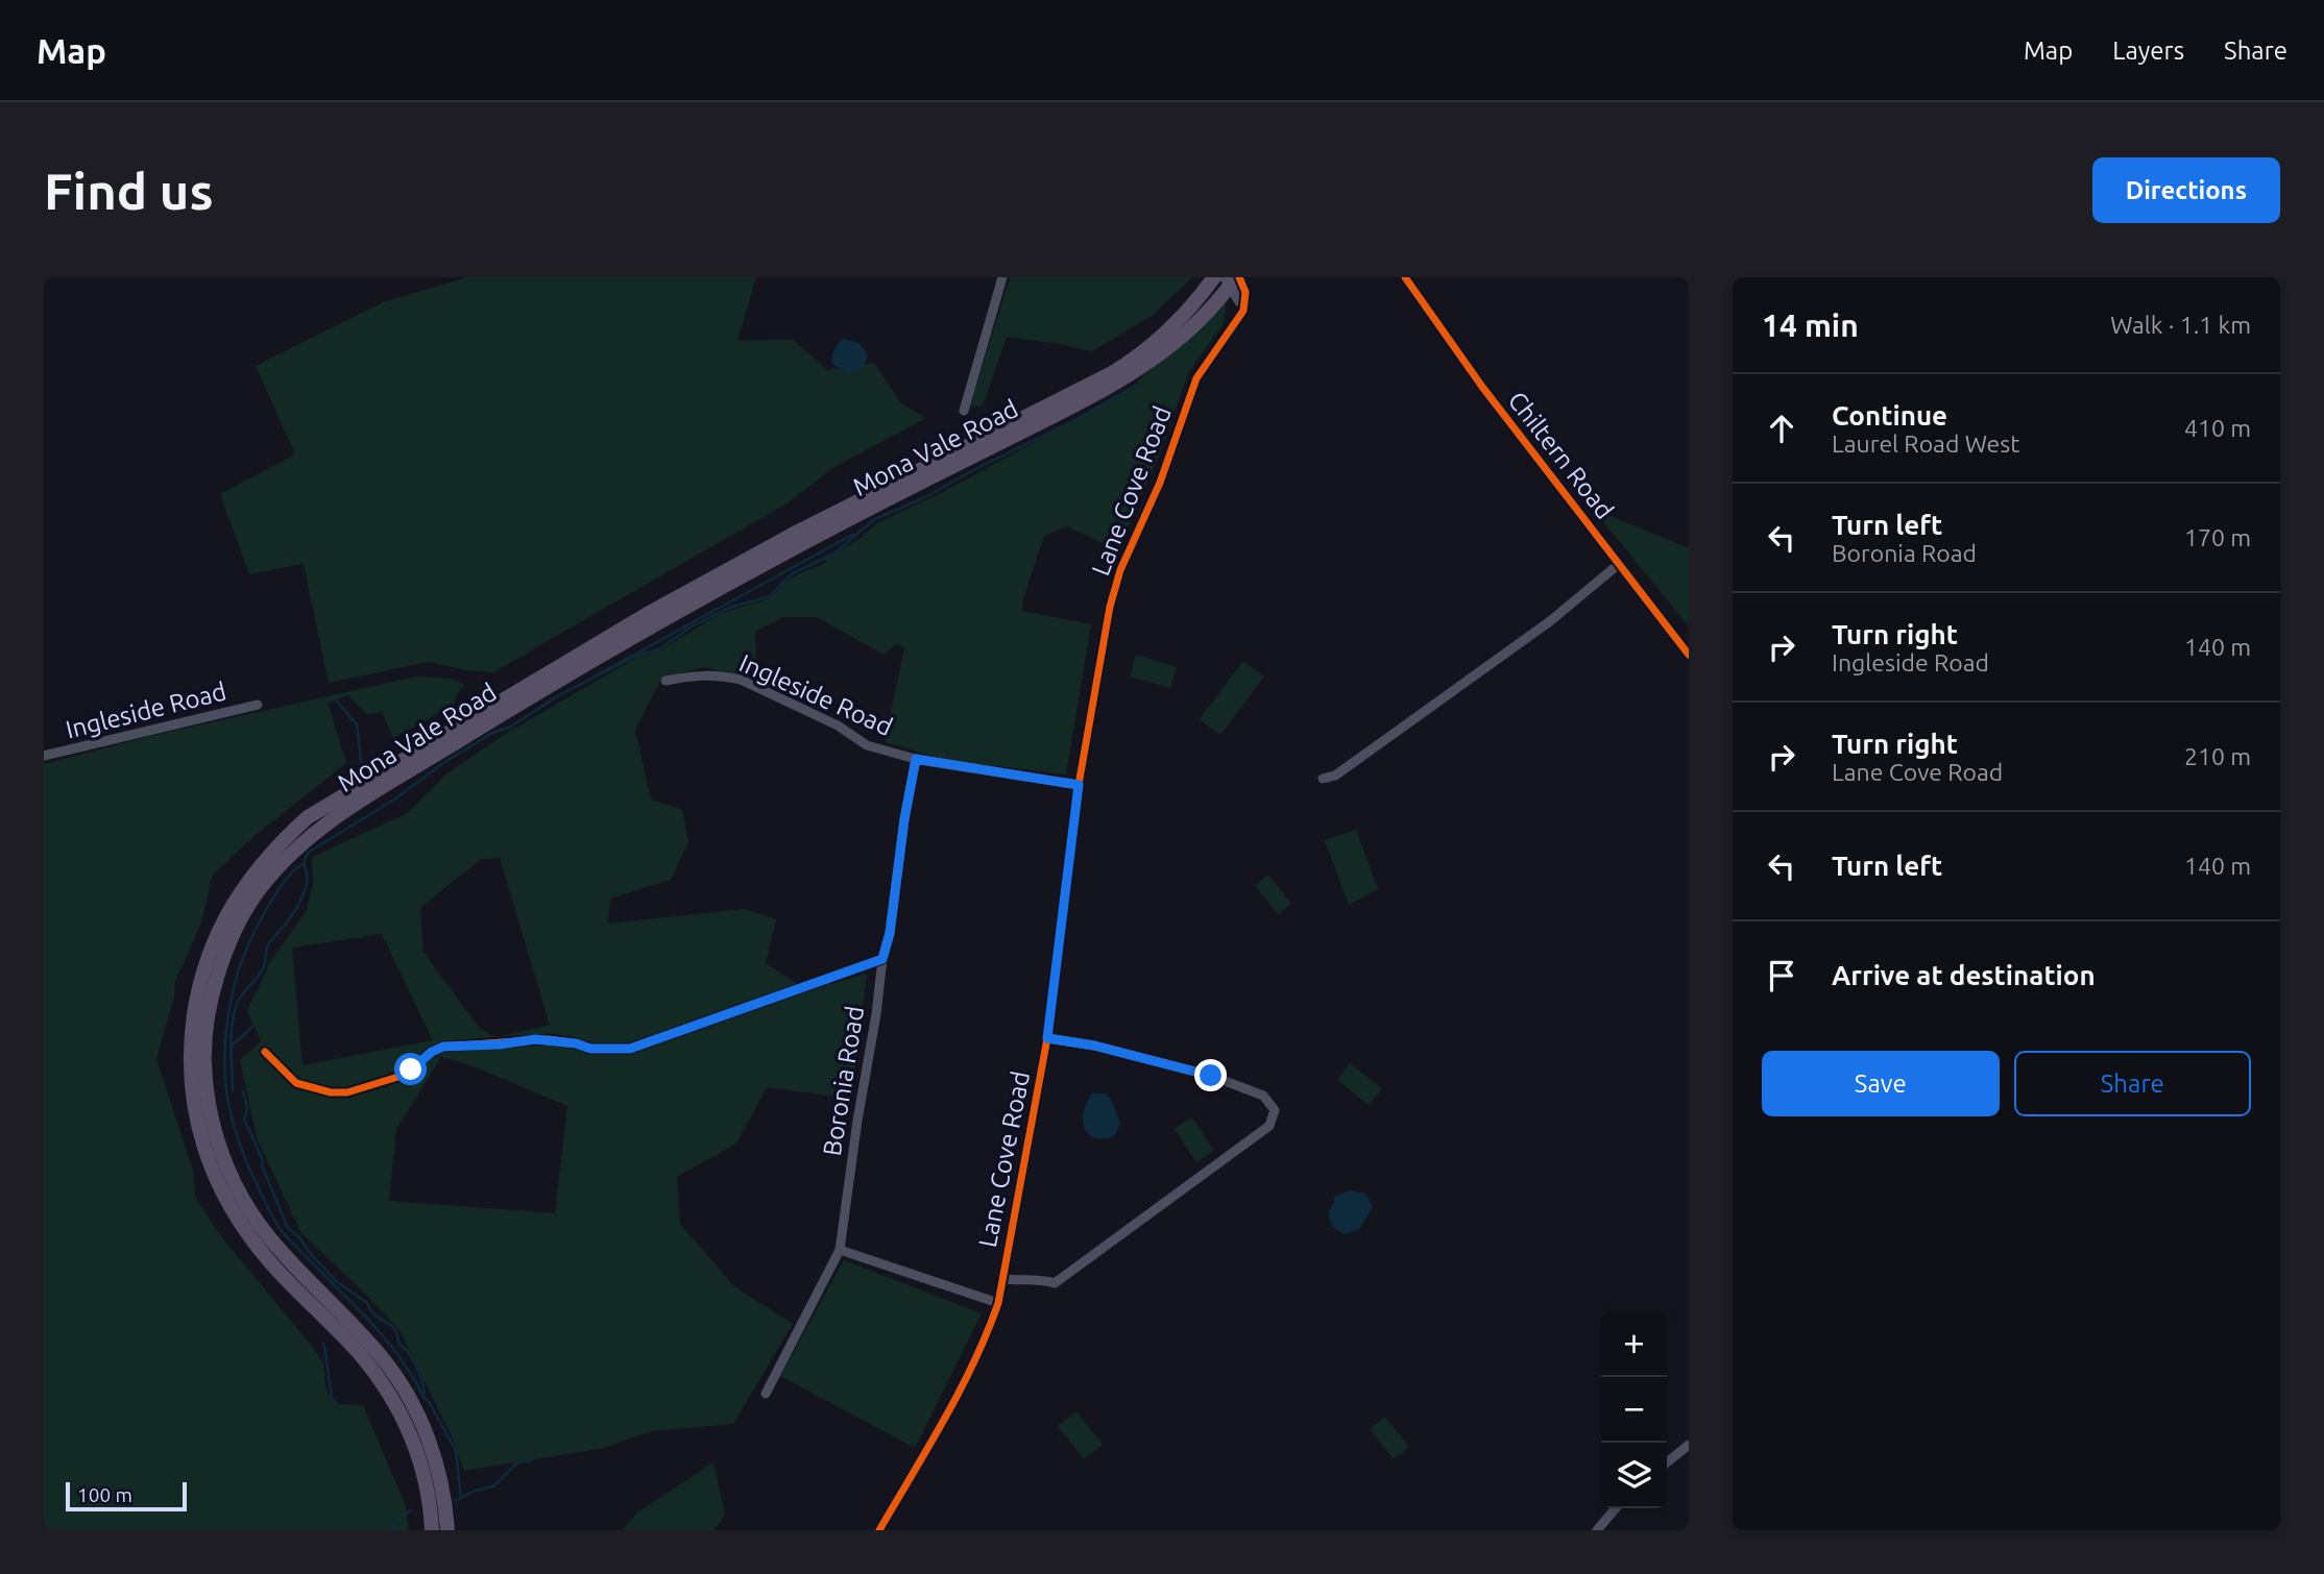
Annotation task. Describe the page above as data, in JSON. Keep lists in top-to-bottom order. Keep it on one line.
{"streets":{"highway":["Mona Vale Road"],"street":["Chiltern Road","Lane Cove Road","Ingleside Road","Boronia Road"]},"crossings":[["Mona Vale Road","Lane Cove Road"],["Lane Cove Road","Ingleside Road"],["Ingleside Road","Boronia Road"]],"scale_bar":"100 m","page":{"header":"Map","nav":["Map","Layers","Share"],"buttons":["Directions",["Save","Share"]],"title":"Find us","heading":["14 min","Walk · 1.1 km"],"list":[["Continue","Laurel Road West","410 m"],["Turn left","Boronia Road","170 m"],["Turn right","Ingleside Road","140 m"],["Turn right","Lane Cove Road","210 m"],["Turn left","140 m"],"Arrive at destination"],"map_buttons":["+","−"],"scale":"100 m"}}
